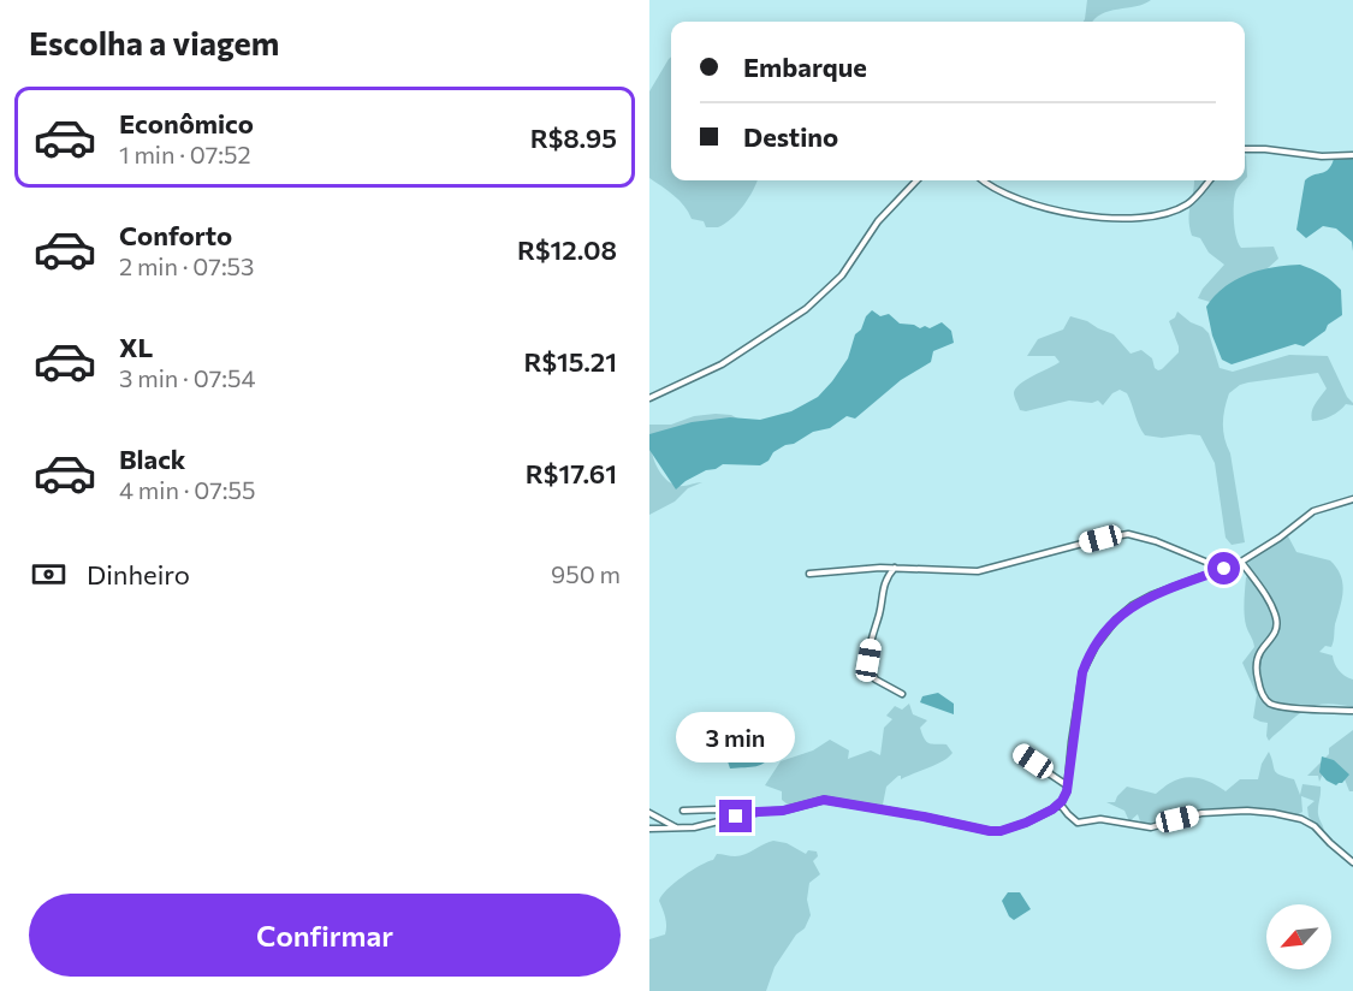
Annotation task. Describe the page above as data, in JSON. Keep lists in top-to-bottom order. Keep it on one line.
{"north":"bottom left","page":{"heading":"Escolha a viagem","banner":["Embarque","Destino"],"list":[{"name":"Econômico","note":"1 min · 07:52","value":"R$8.95"},{"name":"Conforto","note":"2 min · 07:53","value":"R$12.08"},{"name":"XL","note":"3 min · 07:54","value":"R$15.21"},{"name":"Black","note":"4 min · 07:55","value":"R$17.61"}],"pay":["Dinheiro","950 m"],"bubble":"3 min","buttons":"Confirmar"}}
